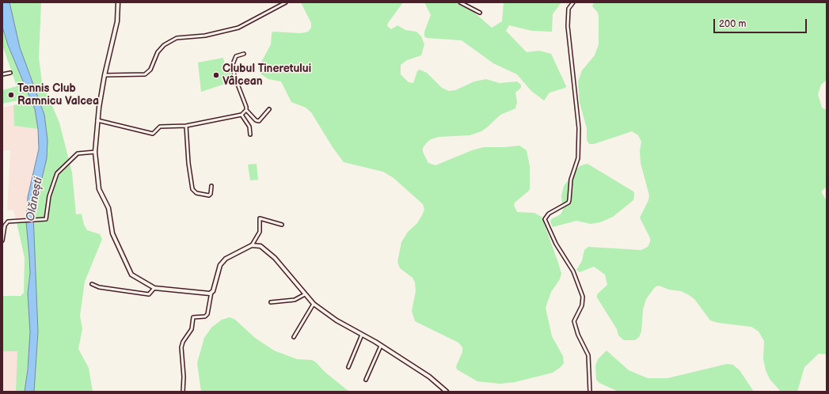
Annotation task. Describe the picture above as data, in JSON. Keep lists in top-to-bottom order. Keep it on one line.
{"water":["Olănești"],"places":["Clubul Tineretului Vâlcean","Tennis Club Ramnicu Valcea"],"scale_bar":"200 m"}
